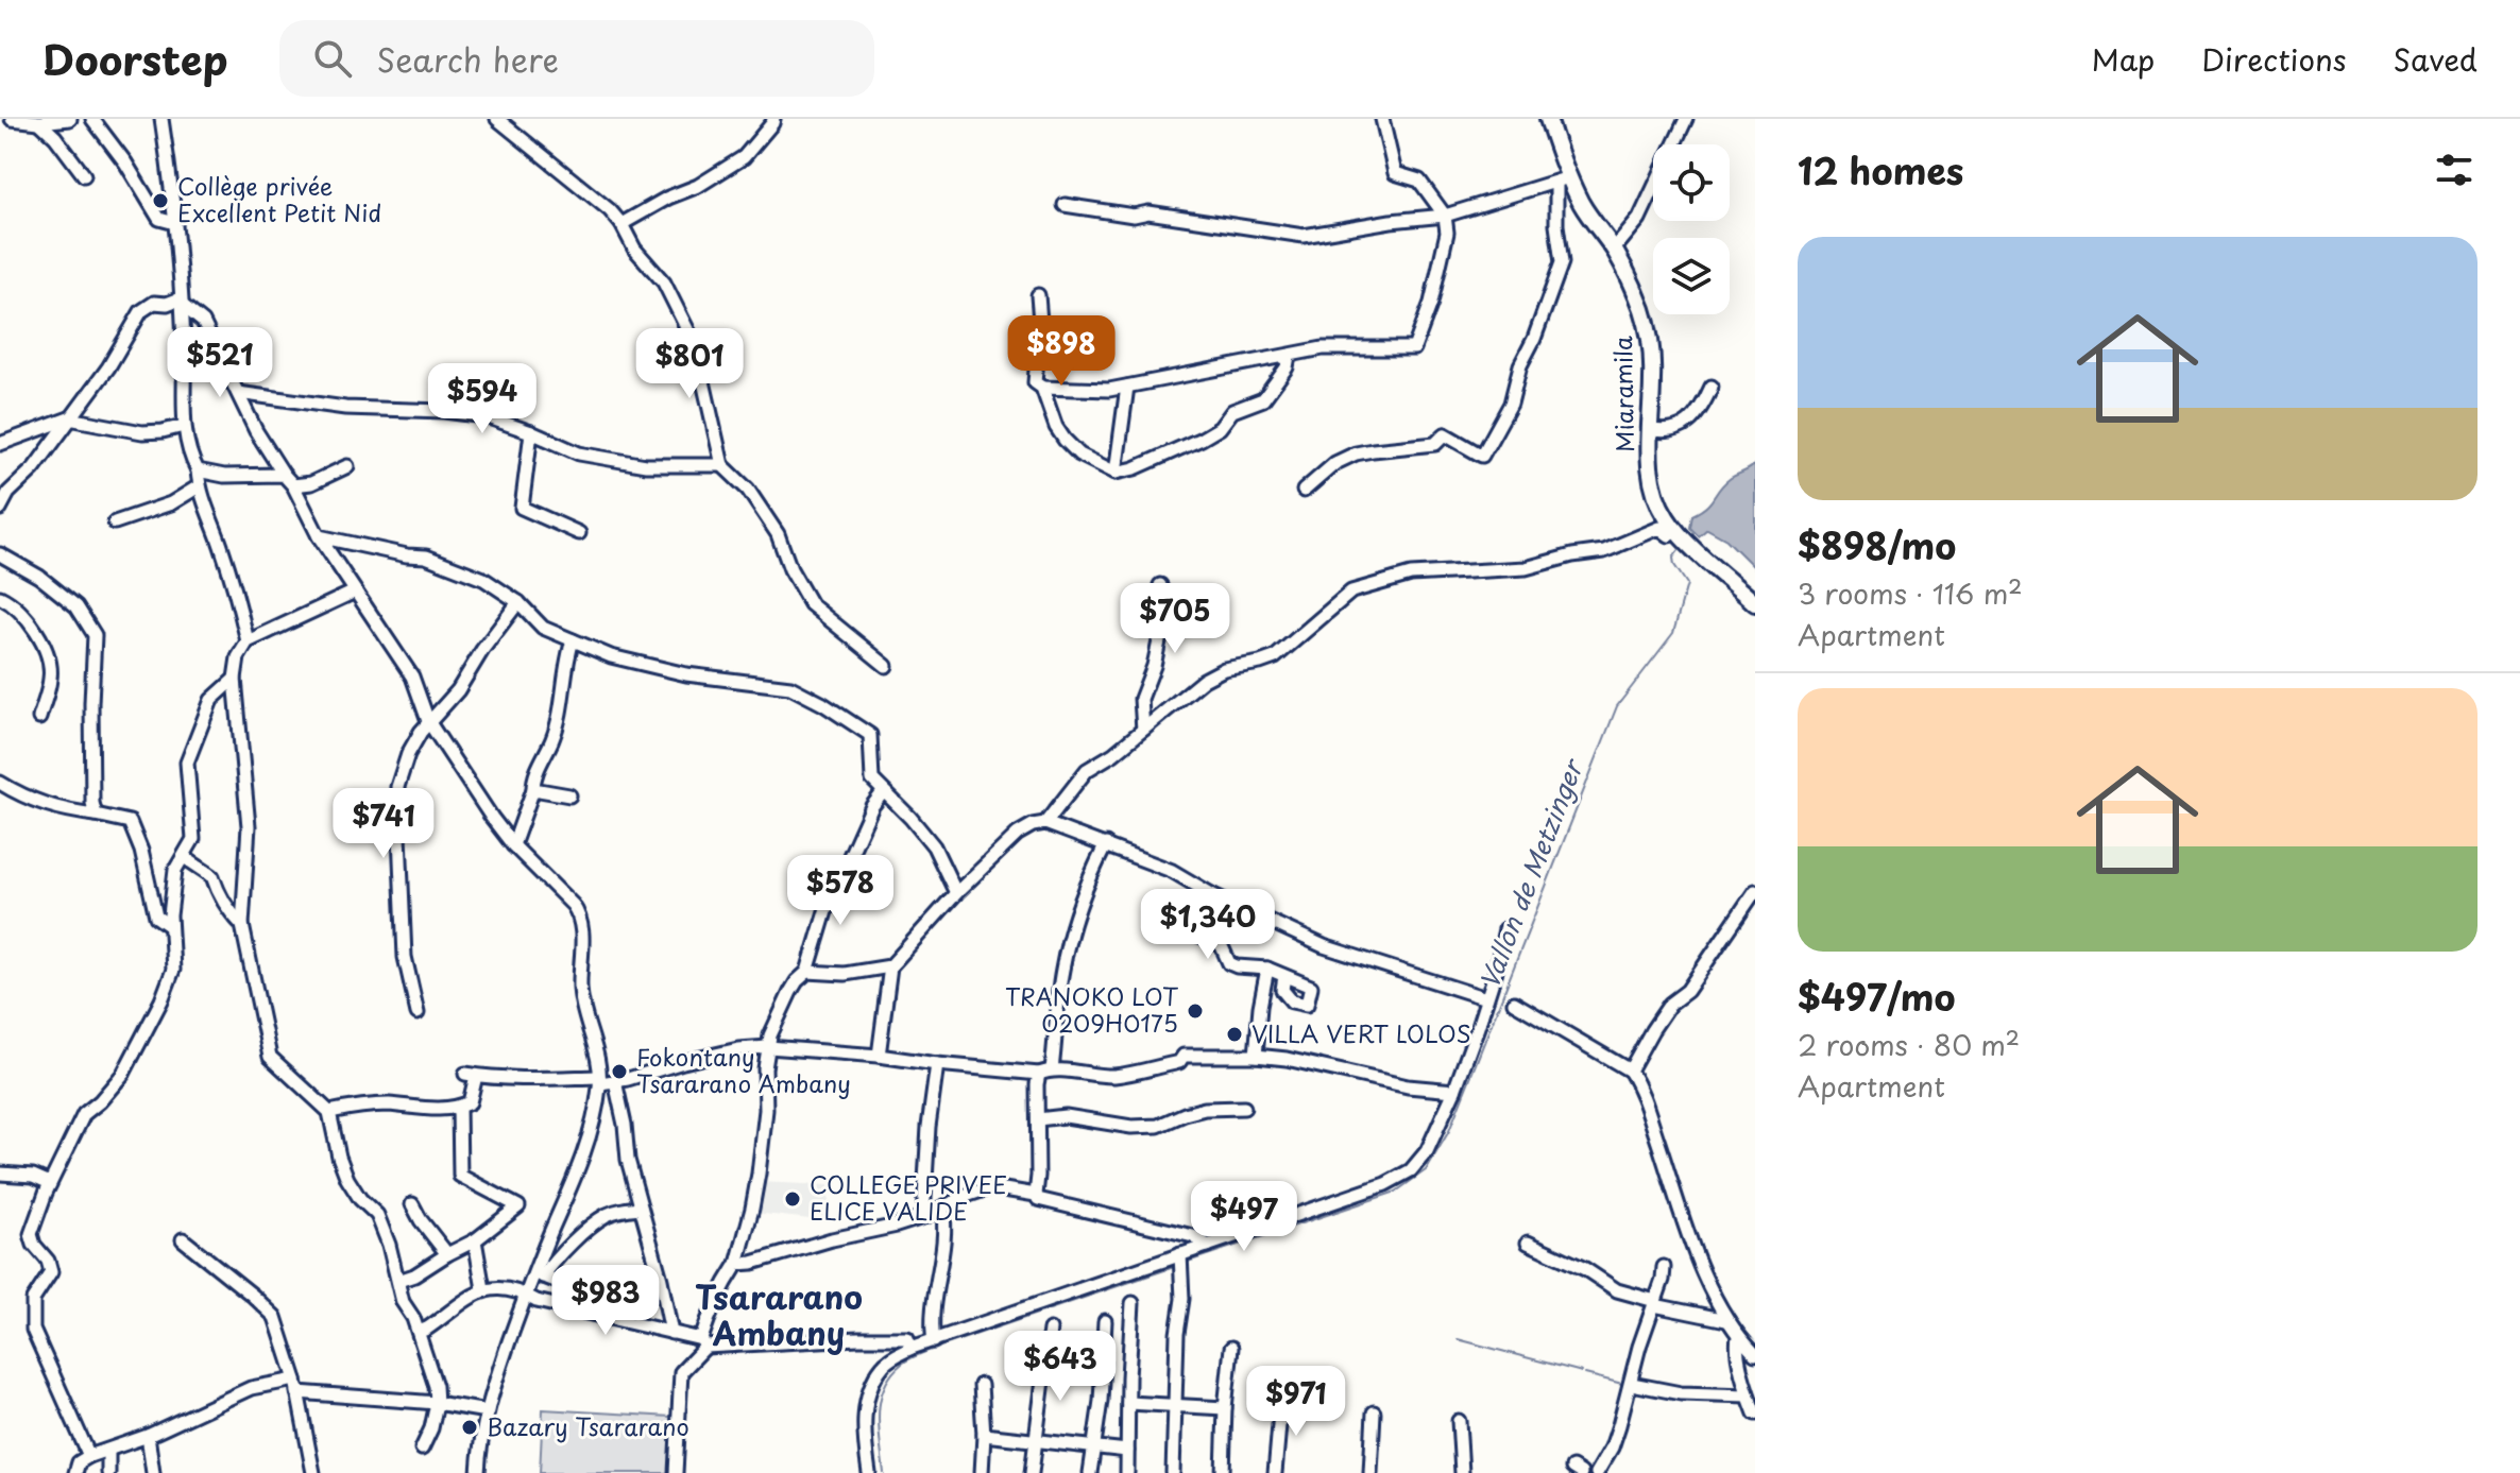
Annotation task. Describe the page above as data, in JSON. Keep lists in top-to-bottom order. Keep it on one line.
{"streets":{"main road":["Miaramila"]},"districts":["Tsararano Ambany"],"water":["Vallon de Metzinger"],"places":["Collège privée Excellent Petit Nid","TRANOKO LOT 0209H0175","VILLA VERT LOLOS","Fokontany Tsararano Ambany","COLLEGE PRIVEE ELICE VALIDE","Bazary Tsararano"],"page":{"header":"Doorstep","search":"Search here","nav":["Map","Directions","Saved"],"heading":"12 homes","list":[{"name":"$898/mo","note":"3 rooms · 116 m² · Apartment"},{"name":"$497/mo","note":"2 rooms · 80 m² · Apartment"}],"price":["$898","$521","$801","$594","$705","$741","$578","$1,340","$497","$983","$643","$971"]}}
